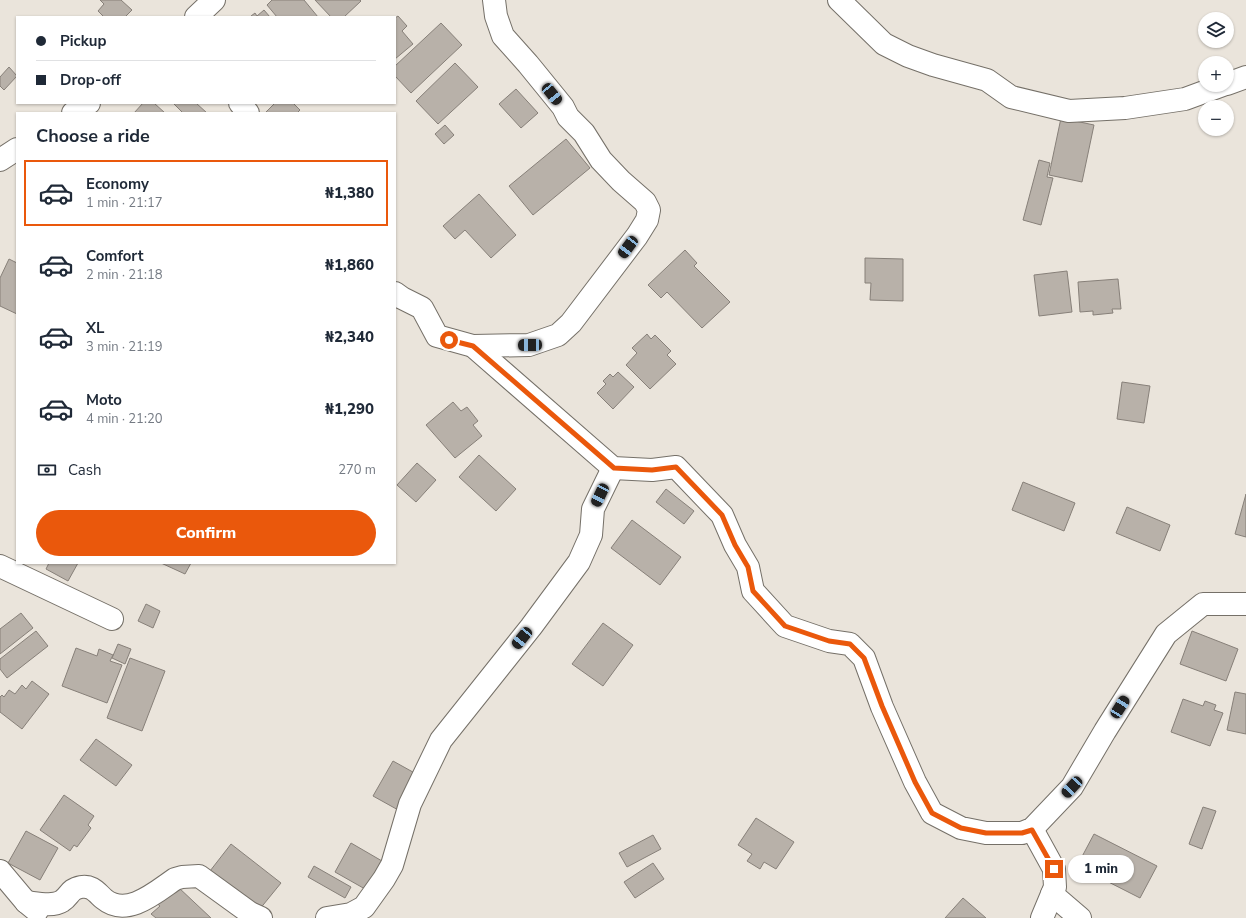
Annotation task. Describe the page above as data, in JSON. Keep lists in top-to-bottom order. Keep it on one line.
{"page":{"map_buttons":["+","−"],"banner":["Pickup","Drop-off"],"heading":"Choose a ride","list":[{"name":"Economy","note":"1 min · 21:17","value":"₦1,380"},{"name":"Comfort","note":"2 min · 21:18","value":"₦1,860"},{"name":"XL","note":"3 min · 21:19","value":"₦2,340"},{"name":"Moto","note":"4 min · 21:20","value":"₦1,290"}],"pay":["Cash","270 m"],"buttons":"Confirm","bubble":"1 min"}}
